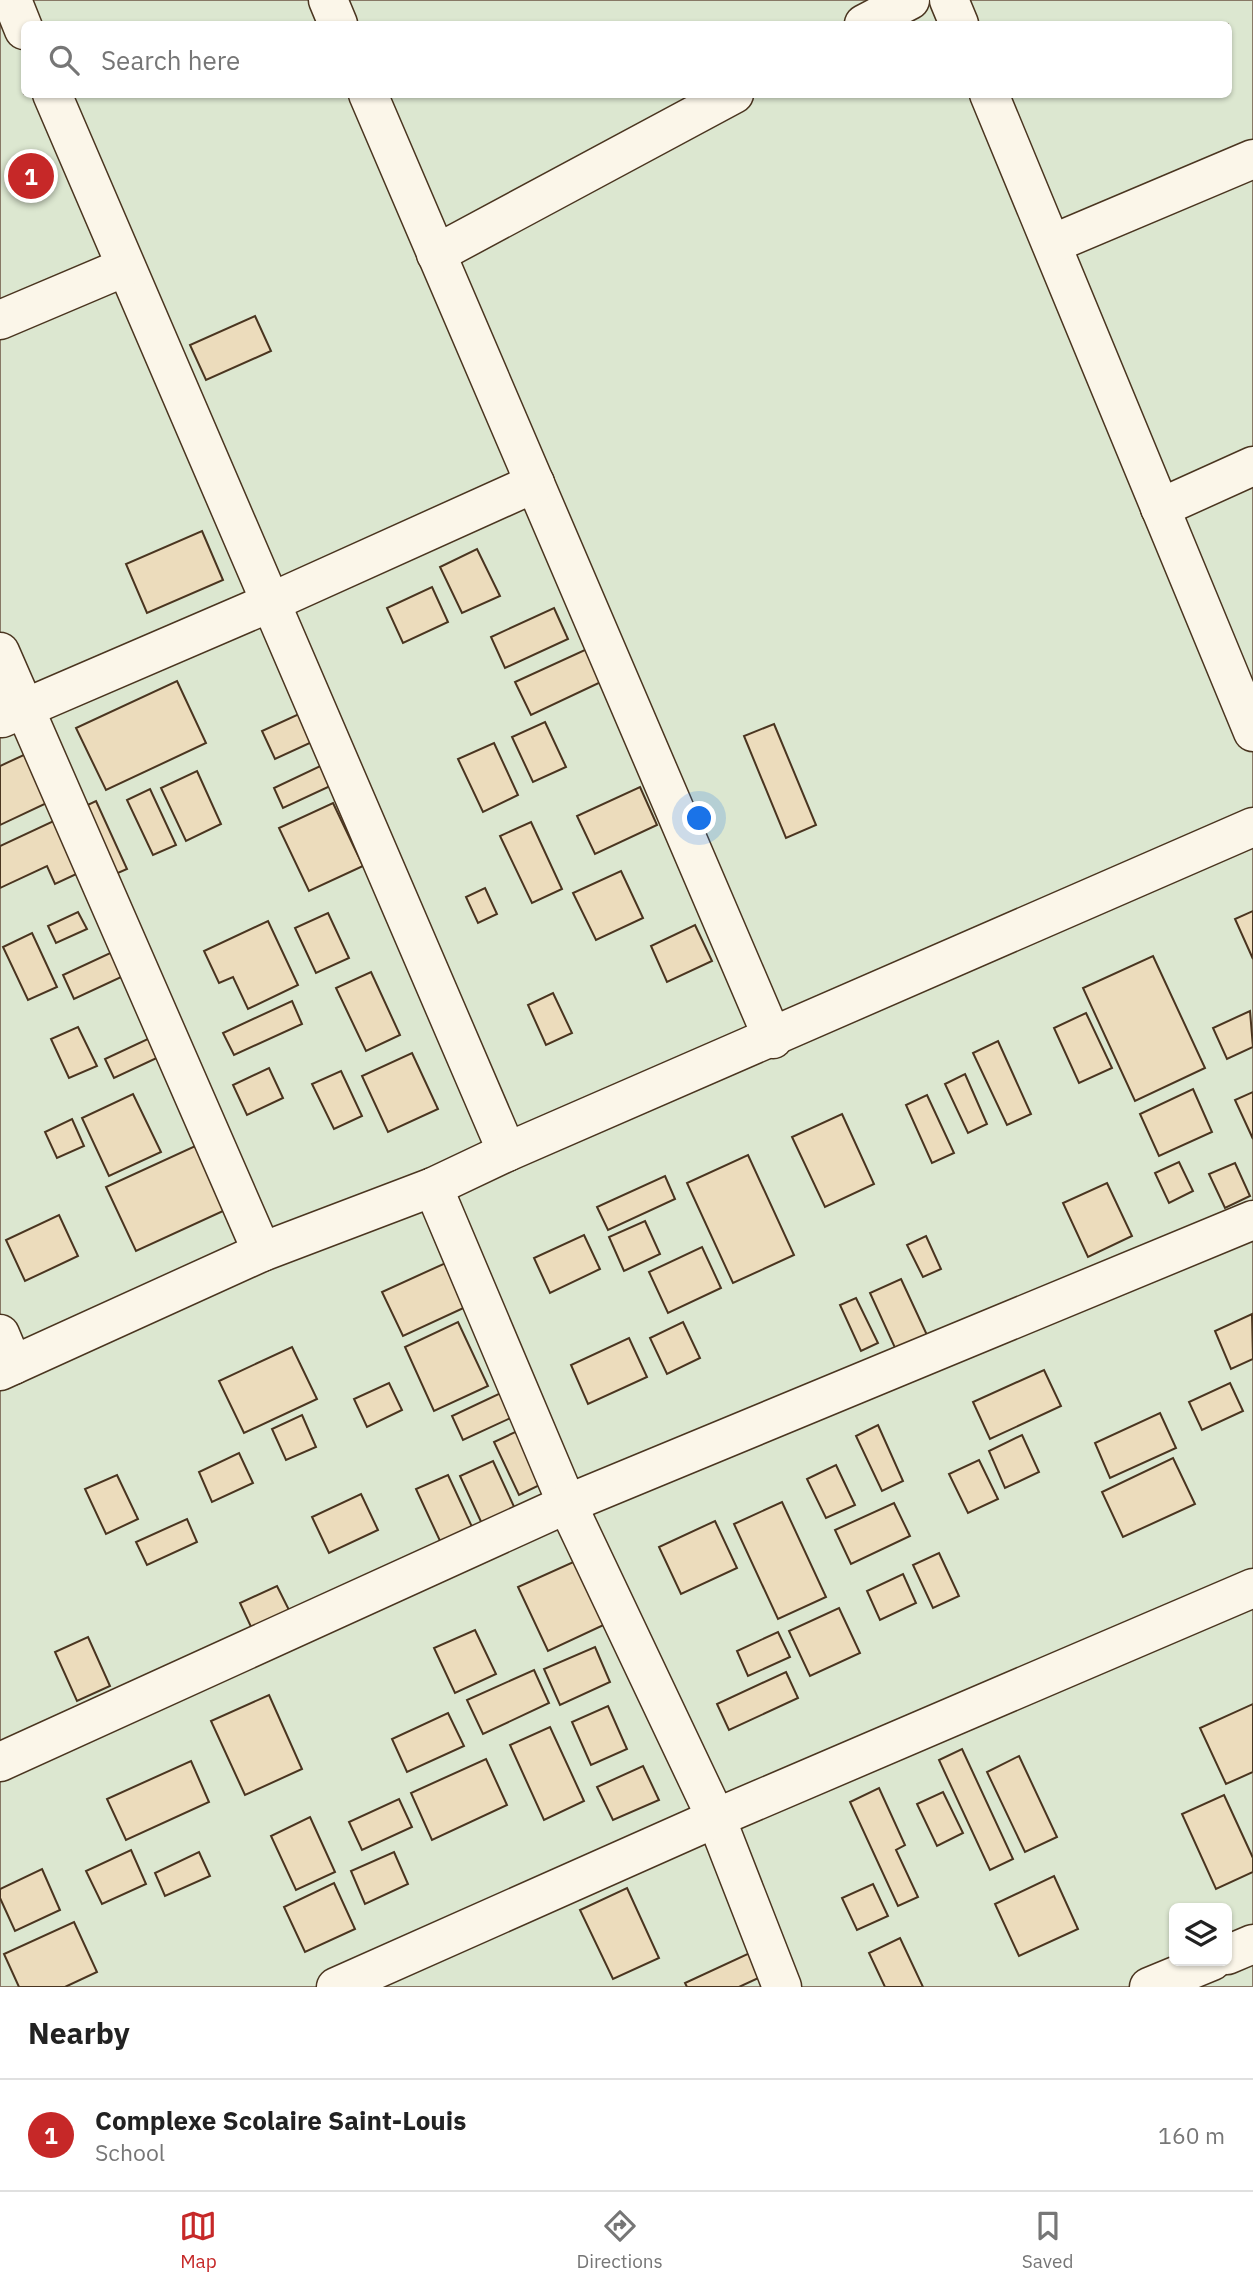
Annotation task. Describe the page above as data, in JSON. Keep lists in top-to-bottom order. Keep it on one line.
{"page":{"search":"Search here","pins":"1","heading":"Nearby","list":[{"mark":"1","name":"Complexe Scolaire Saint-Louis","note":"School","value":"160 m"}],"nav":["Map","Directions","Saved"]}}
